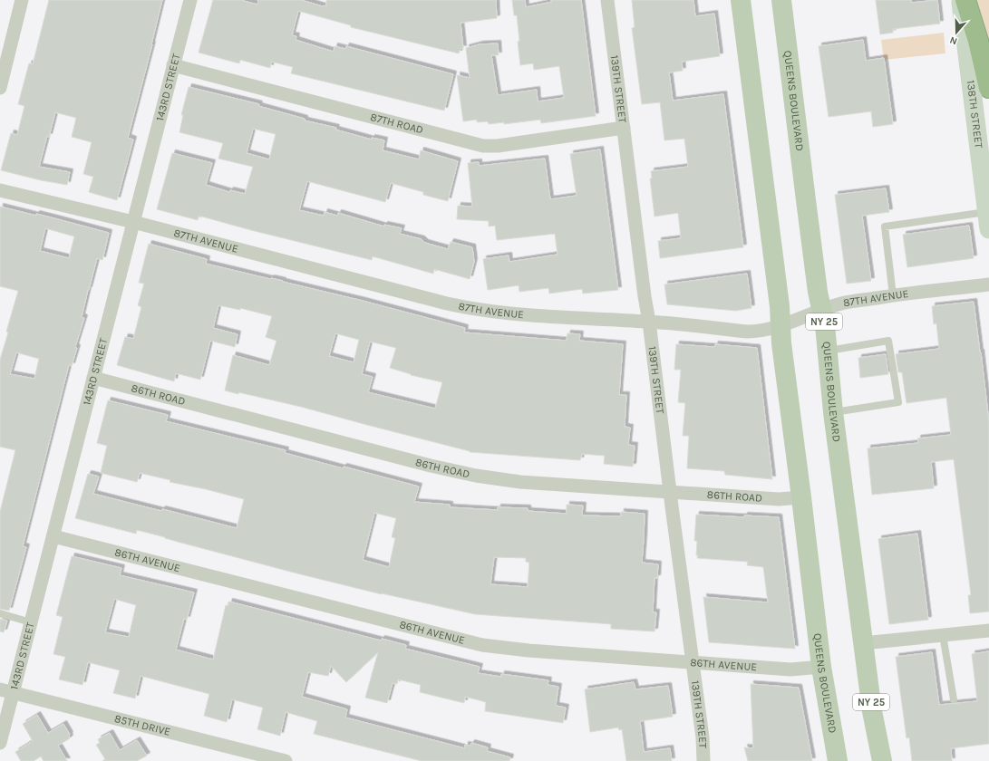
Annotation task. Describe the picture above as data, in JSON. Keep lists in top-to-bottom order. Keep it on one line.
{"streets":{"main road":["QUEENS BOULEVARD","138TH STREET","NY 25"],"street":["143RD STREET","139TH STREET","87TH ROAD","87TH AVENUE","86TH ROAD","86TH AVENUE","85TH DRIVE"]},"crossings":[["143RD STREET","87TH ROAD"],["143RD STREET","87TH AVENUE"],["143RD STREET","86TH ROAD"],["143RD STREET","86TH AVENUE"],["143RD STREET","85TH DRIVE"],["139TH STREET","87TH ROAD"],["139TH STREET","87TH AVENUE"],["139TH STREET","86TH ROAD"],["139TH STREET","86TH AVENUE"],["QUEENS BOULEVARD","87TH AVENUE"],["QUEENS BOULEVARD","86TH ROAD"],["QUEENS BOULEVARD","86TH AVENUE"]],"north":"bottom"}
